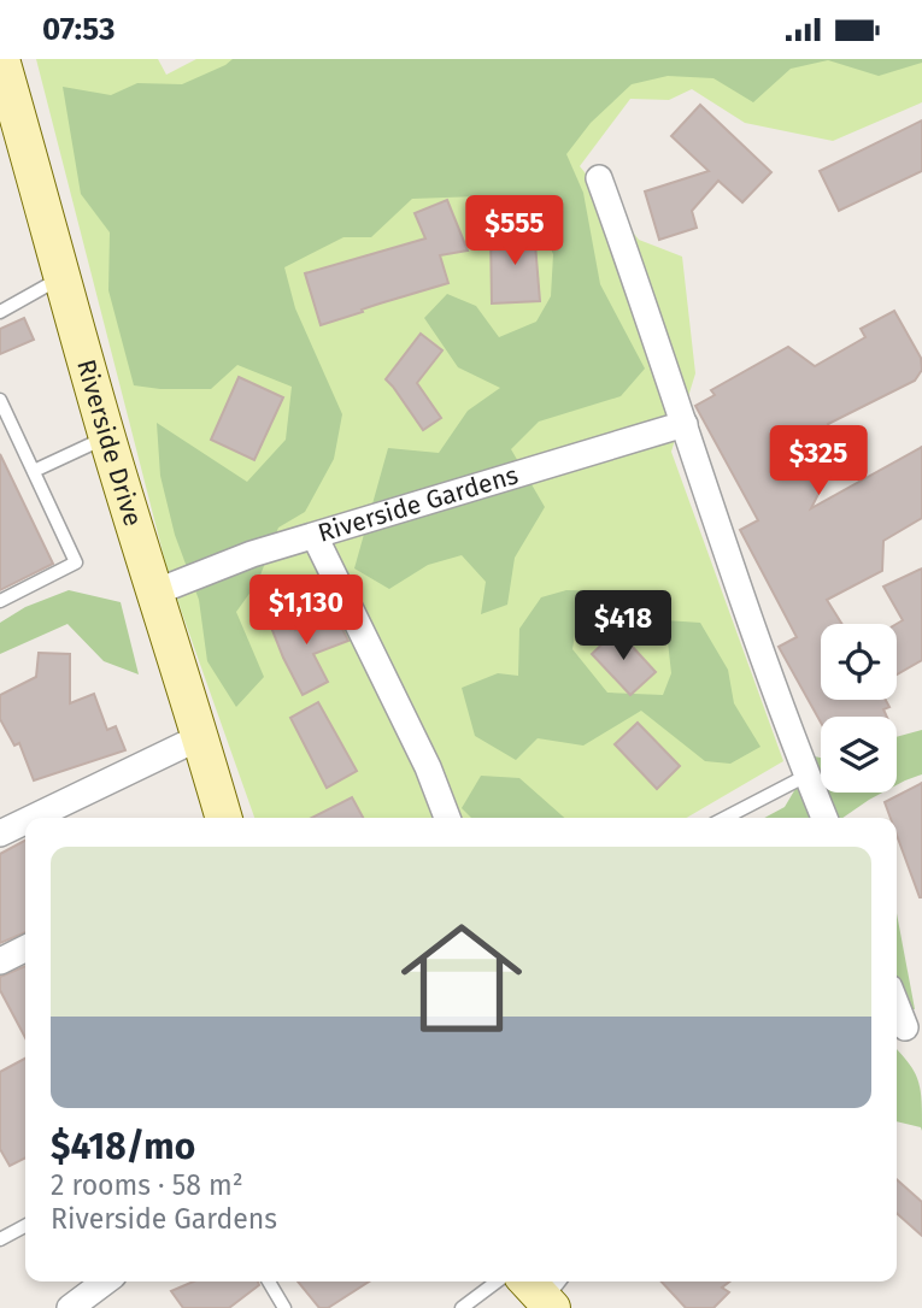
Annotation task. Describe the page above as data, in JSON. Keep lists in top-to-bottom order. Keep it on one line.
{"streets":{"street":["Riverside Drive","Riverside Gardens"]},"crossings":[["Riverside Drive","Riverside Gardens"]],"page":{"status":"07:53","price":["$555","$325","$1,130","$418"],"list":[{"name":"$418/mo","note":"2 rooms · 58 m² · Riverside Gardens"}]}}
